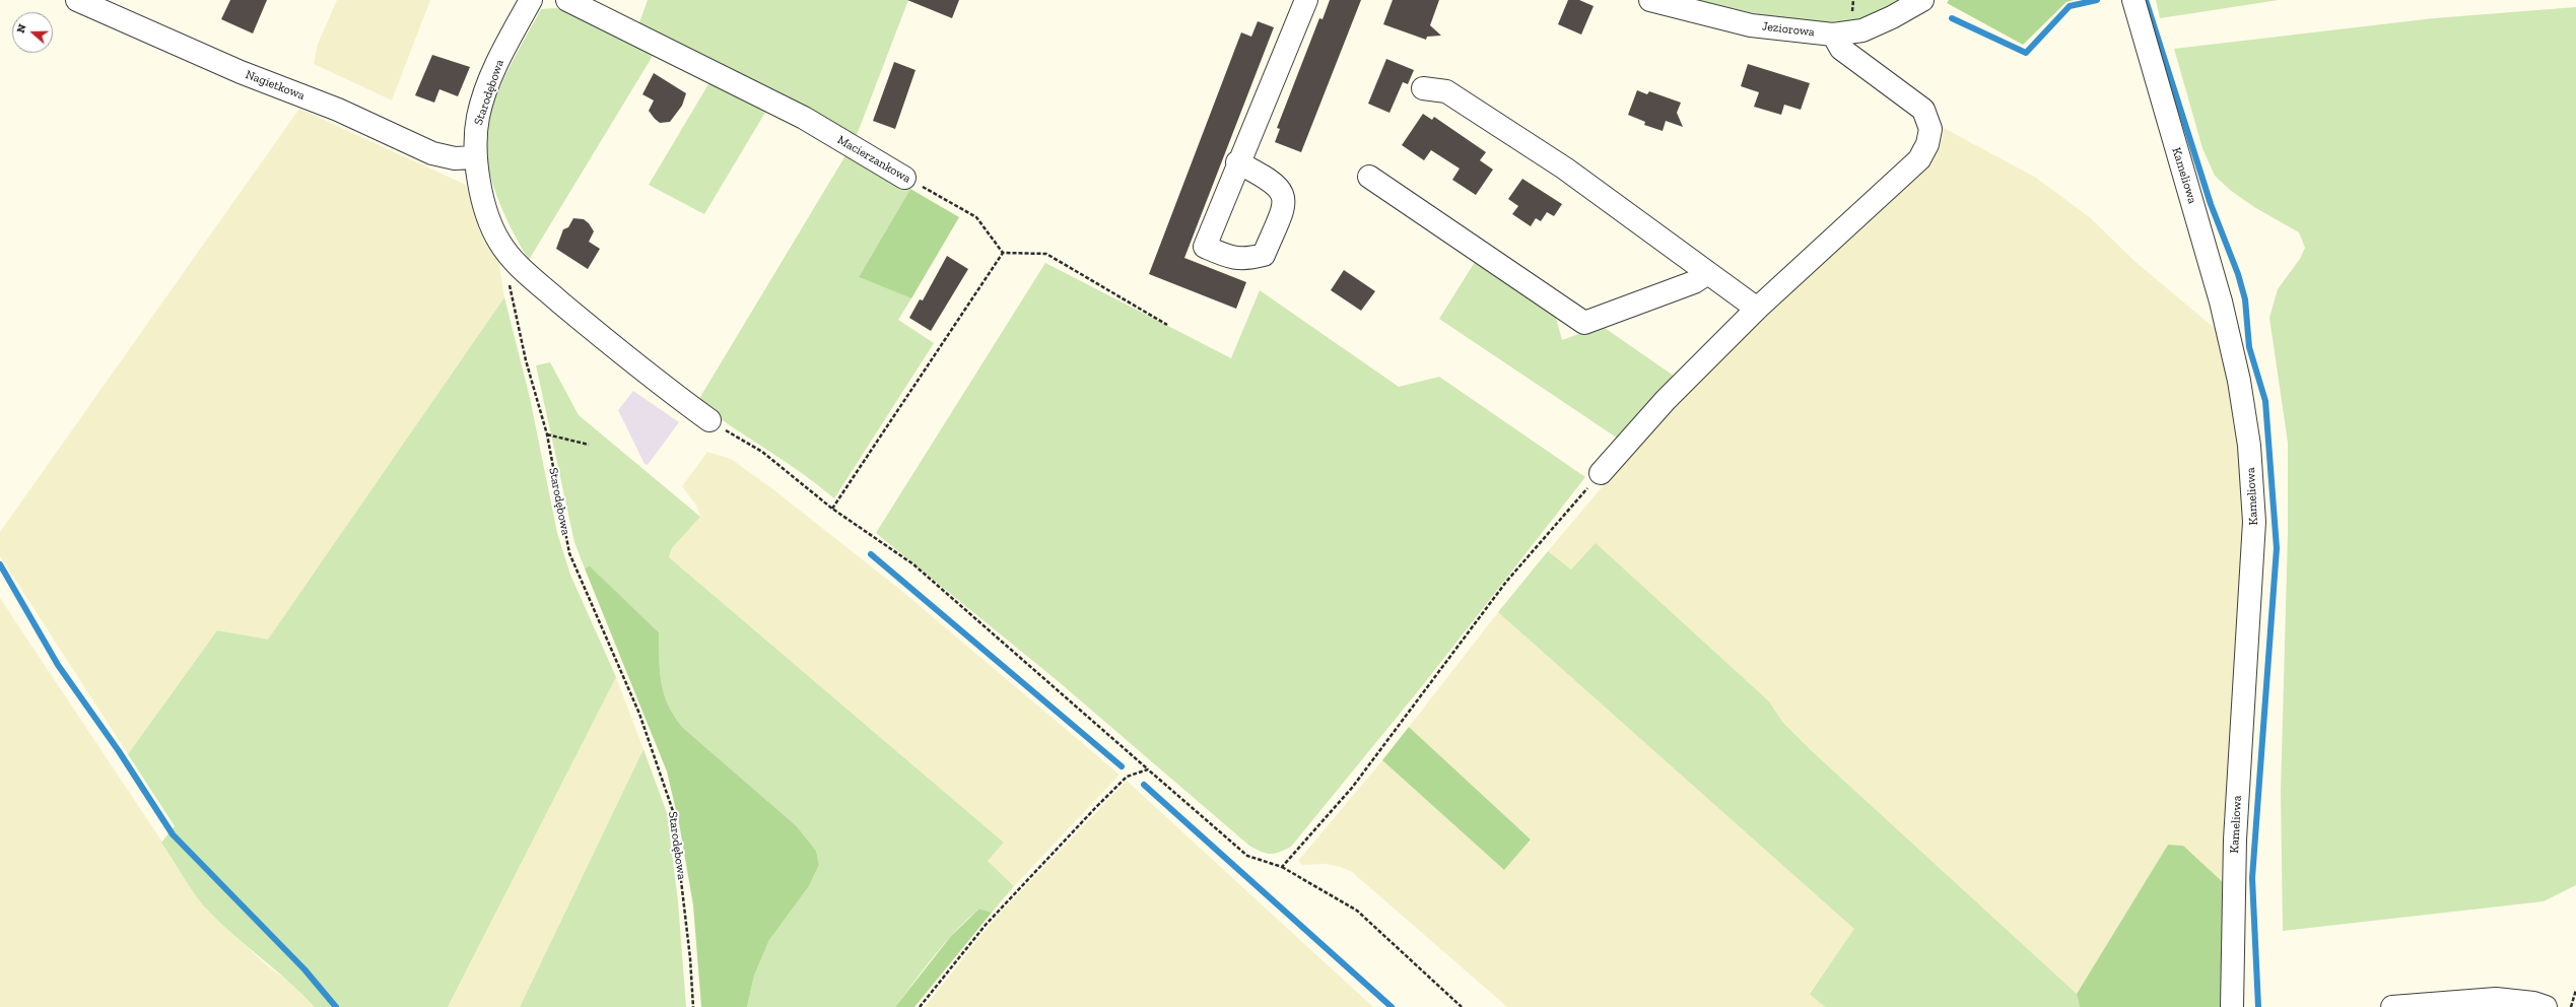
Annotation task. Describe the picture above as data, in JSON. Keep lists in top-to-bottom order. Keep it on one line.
{"streets":{"street":["Jeziorowa","Nagietkowa","Starodębowa","Macierzankowa","Kameliowa"]},"crossings":[["Nagietkowa","Starodębowa"]],"north":"left"}
